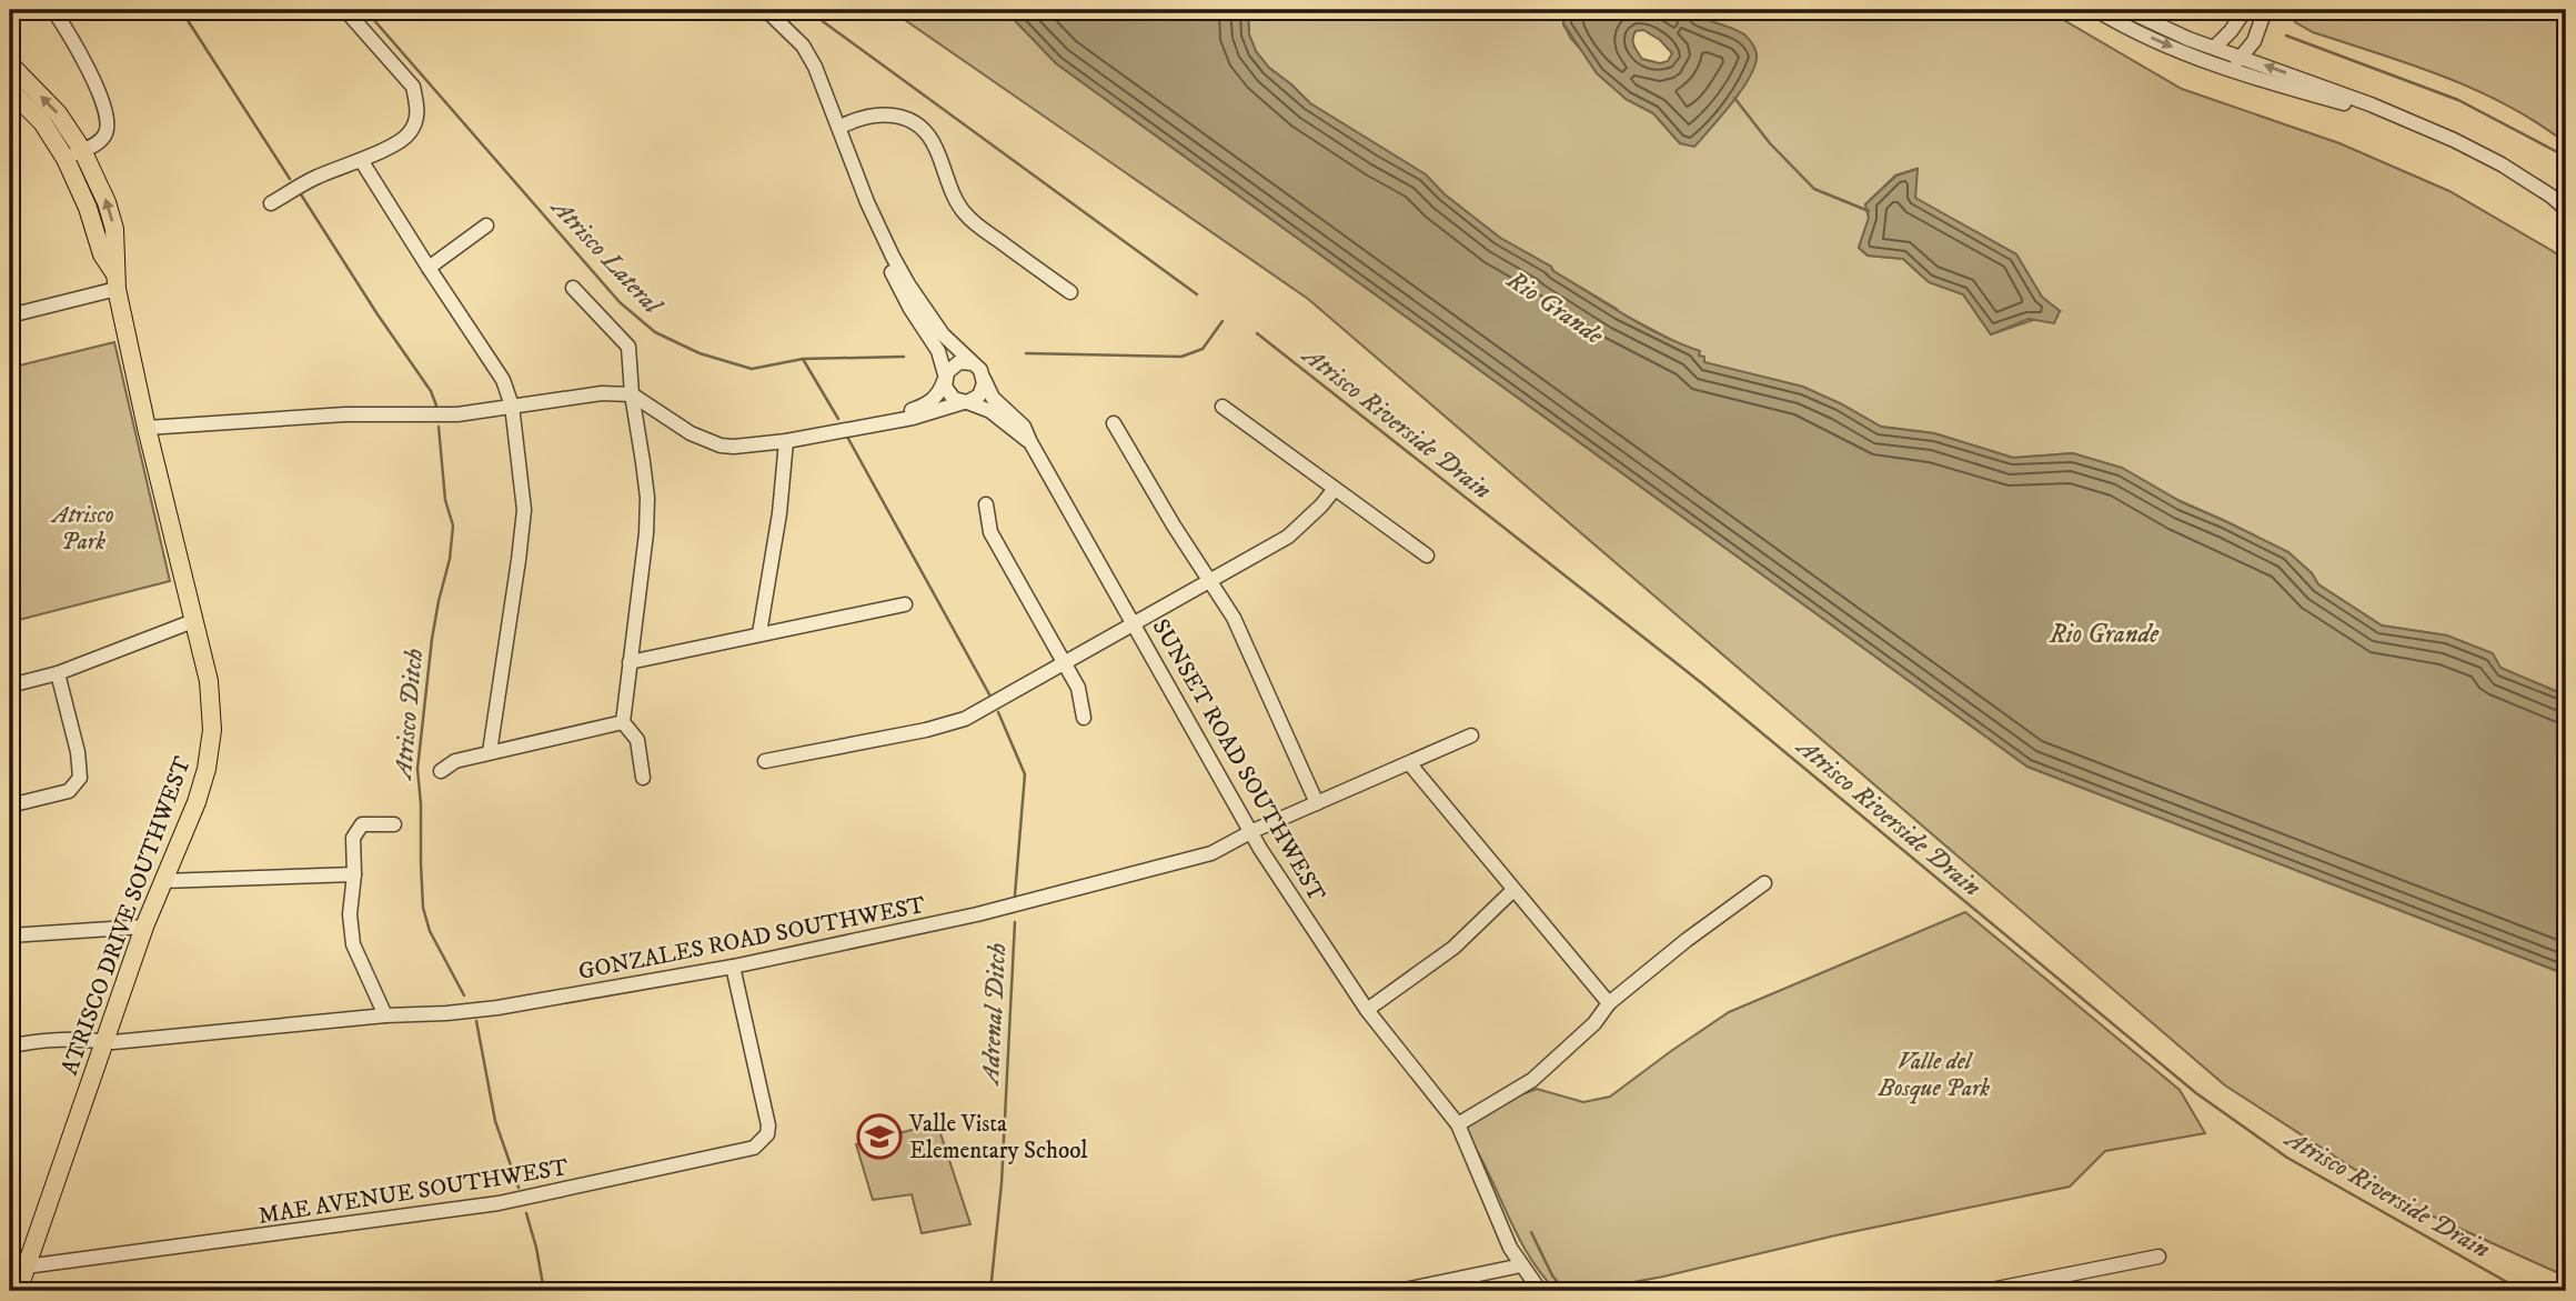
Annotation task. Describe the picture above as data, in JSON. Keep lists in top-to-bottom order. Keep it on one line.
{"streets":{"main road":["ATRISCO DRIVE SOUTHWEST"],"street":["SUNSET ROAD SOUTHWEST","GONZALES ROAD SOUTHWEST","MAE AVENUE SOUTHWEST"]},"crossings":[["SUNSET ROAD SOUTHWEST","GONZALES ROAD SOUTHWEST"],["ATRISCO DRIVE SOUTHWEST","GONZALES ROAD SOUTHWEST"],["ATRISCO DRIVE SOUTHWEST","MAE AVENUE SOUTHWEST"],["GONZALES ROAD SOUTHWEST","MAE AVENUE SOUTHWEST"]],"water":["Atrisco Lateral","Rio Grande","Atrisco Riverside Drain","Atrisco Ditch","Adrenal Ditch"],"parks":["Atrisco Park","Valle del Bosque Park"],"places":{"school or university":["Valle Vista Elementary School"]}}
